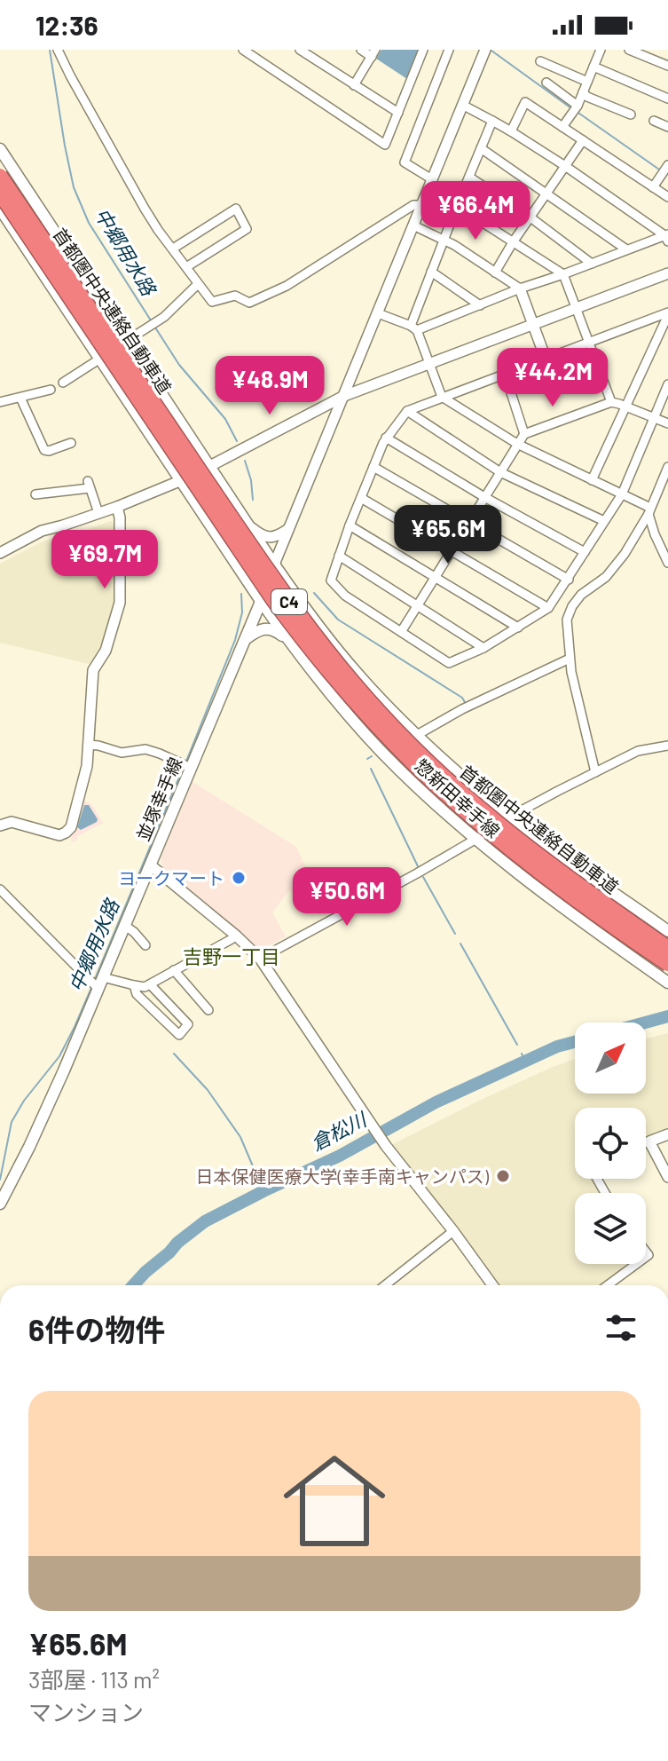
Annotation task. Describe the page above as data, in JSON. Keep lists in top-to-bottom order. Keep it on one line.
{"streets":{"highway":["首都圏中央連絡自動車道","C4"],"main road":["惣新田幸手線","並塚幸手線"]},"crossings":[["惣新田幸手線","並塚幸手線"]],"districts":["吉野一丁目"],"water":["中郷用水路","倉松川"],"places":["ヨークマート","日本保健医療大学(幸手南キャンパス)"],"north":"top right","page":{"status":"12:36","price":["¥66.4M","¥44.2M","¥48.9M","¥65.6M","¥69.7M","¥50.6M"],"heading":"6件の物件","list":[{"name":"¥65.6M","note":"3部屋 · 113 m² · マンション"}]}}
